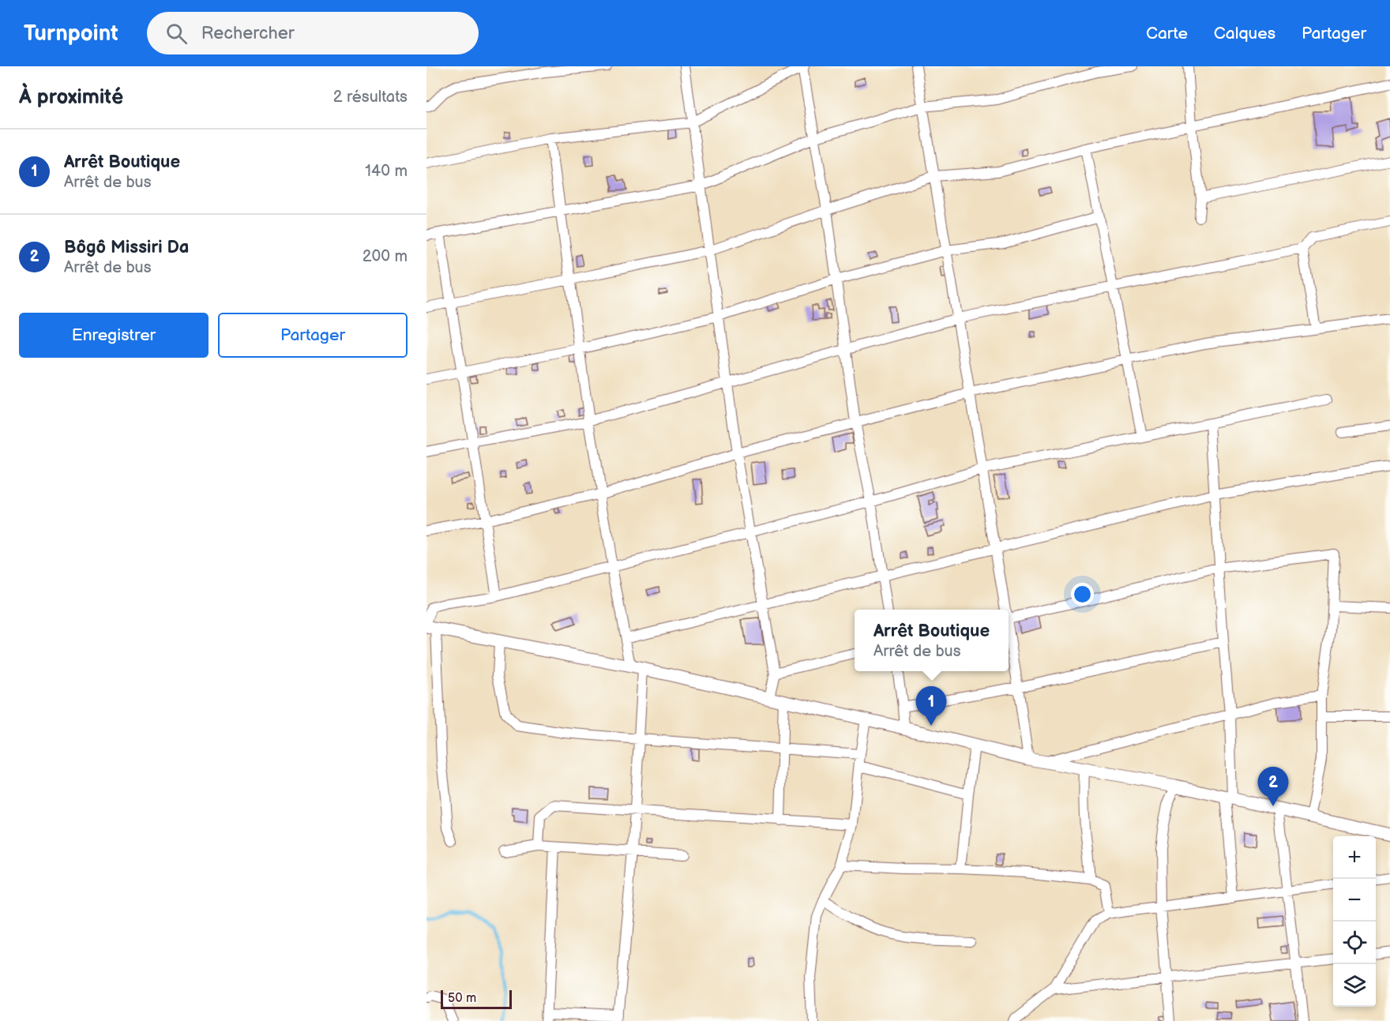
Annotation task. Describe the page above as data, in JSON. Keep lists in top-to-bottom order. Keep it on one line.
{"scale_bar":"50 m","page":{"header":"Turnpoint","search":"Rechercher","nav":["Carte","Calques","Partager"],"heading":["À proximité","2 résultats"],"list":[{"mark":"1","name":"Arrêt Boutique","note":"Arrêt de bus","value":"140 m"},{"mark":"2","name":"Bôgô Missiri Da","note":"Arrêt de bus","value":"200 m"}],"buttons":["Enregistrer","Partager"],"popup":["Arrêt Boutique","Arrêt de bus"],"pins":["1","2"],"map_buttons":["+","−"],"scale":"50 m"}}
